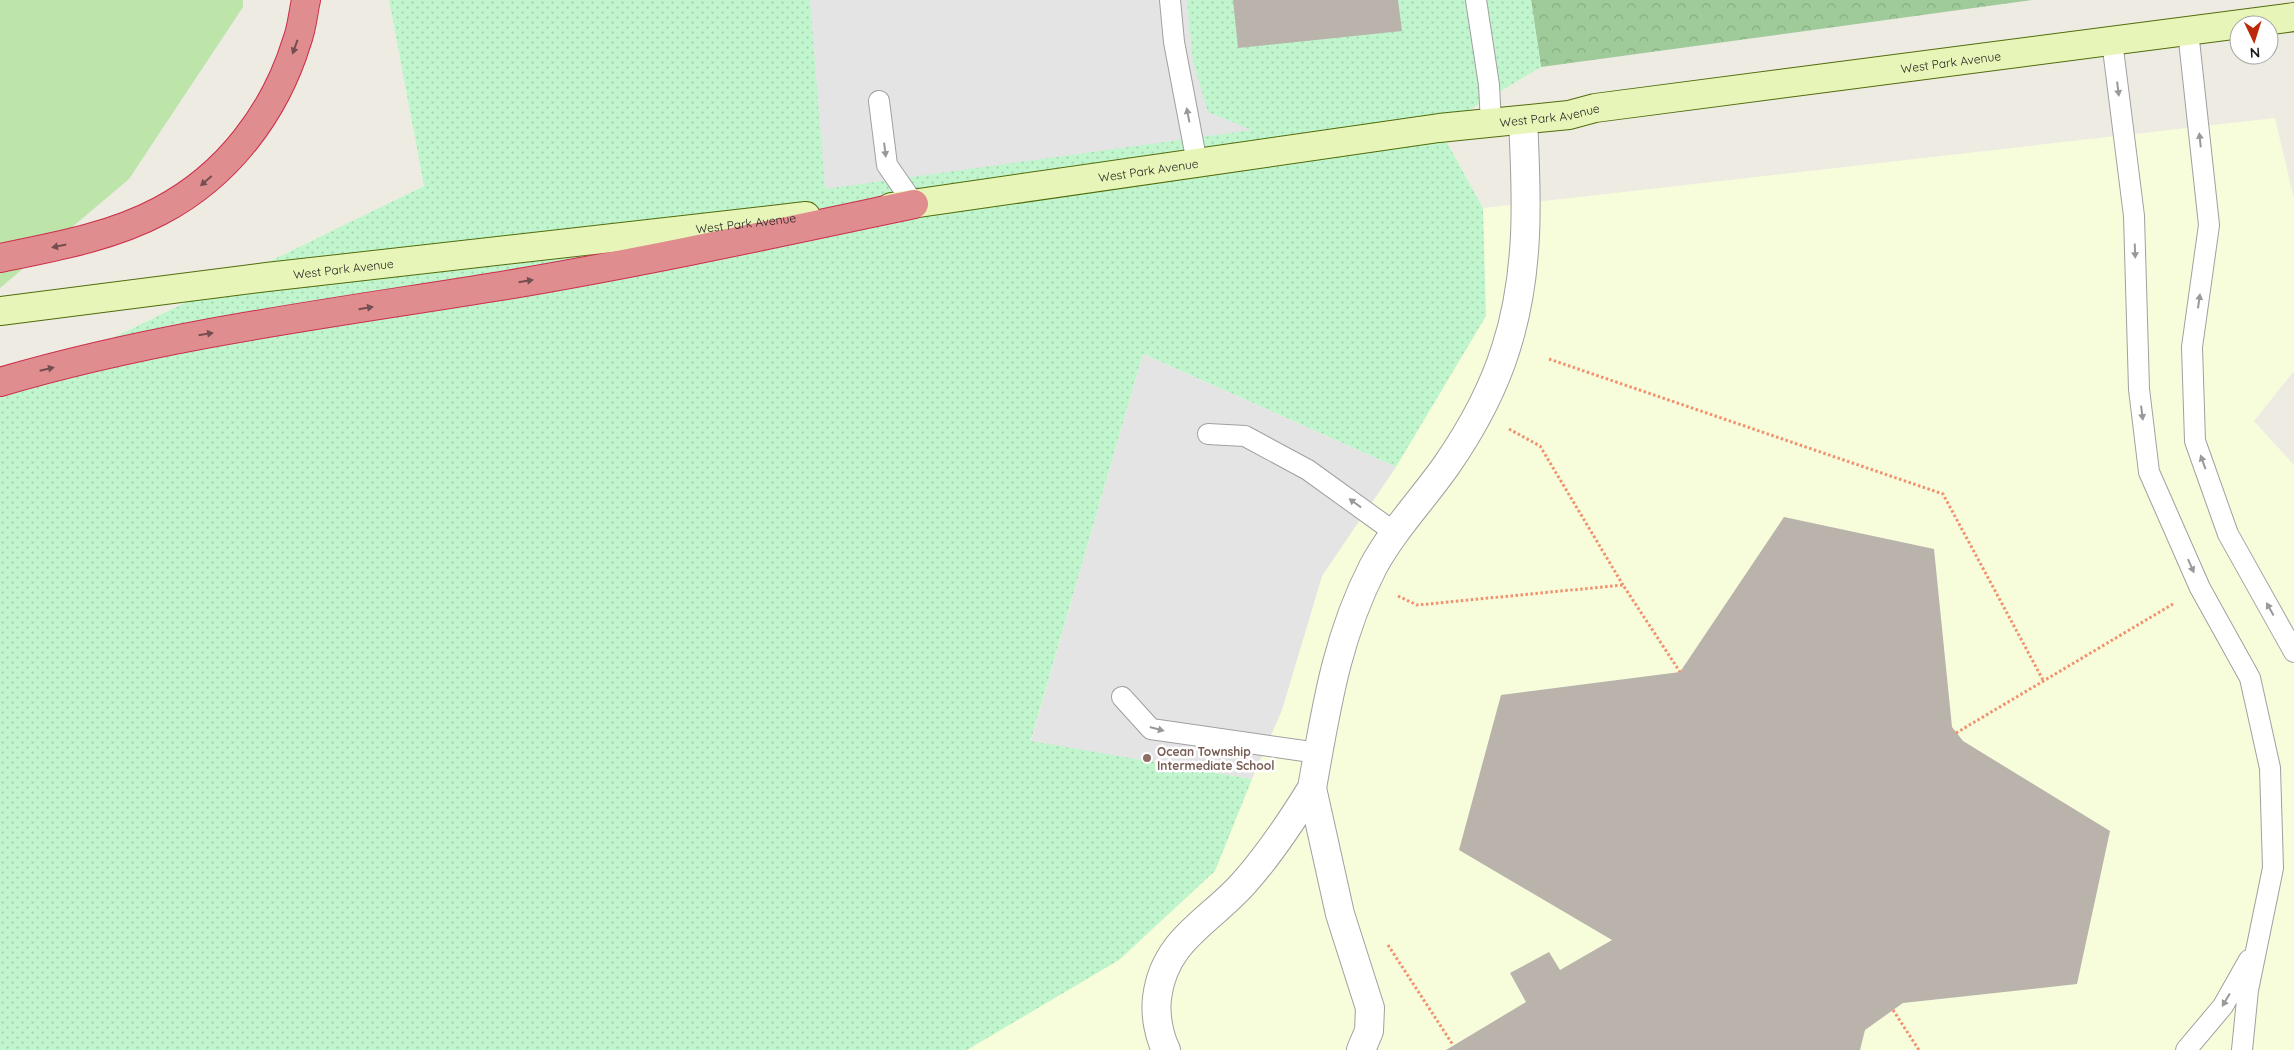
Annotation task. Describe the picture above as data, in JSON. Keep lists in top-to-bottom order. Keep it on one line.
{"streets":{"street":["West Park Avenue"]},"places":["Ocean Township Intermediate School"],"north":"bottom"}
